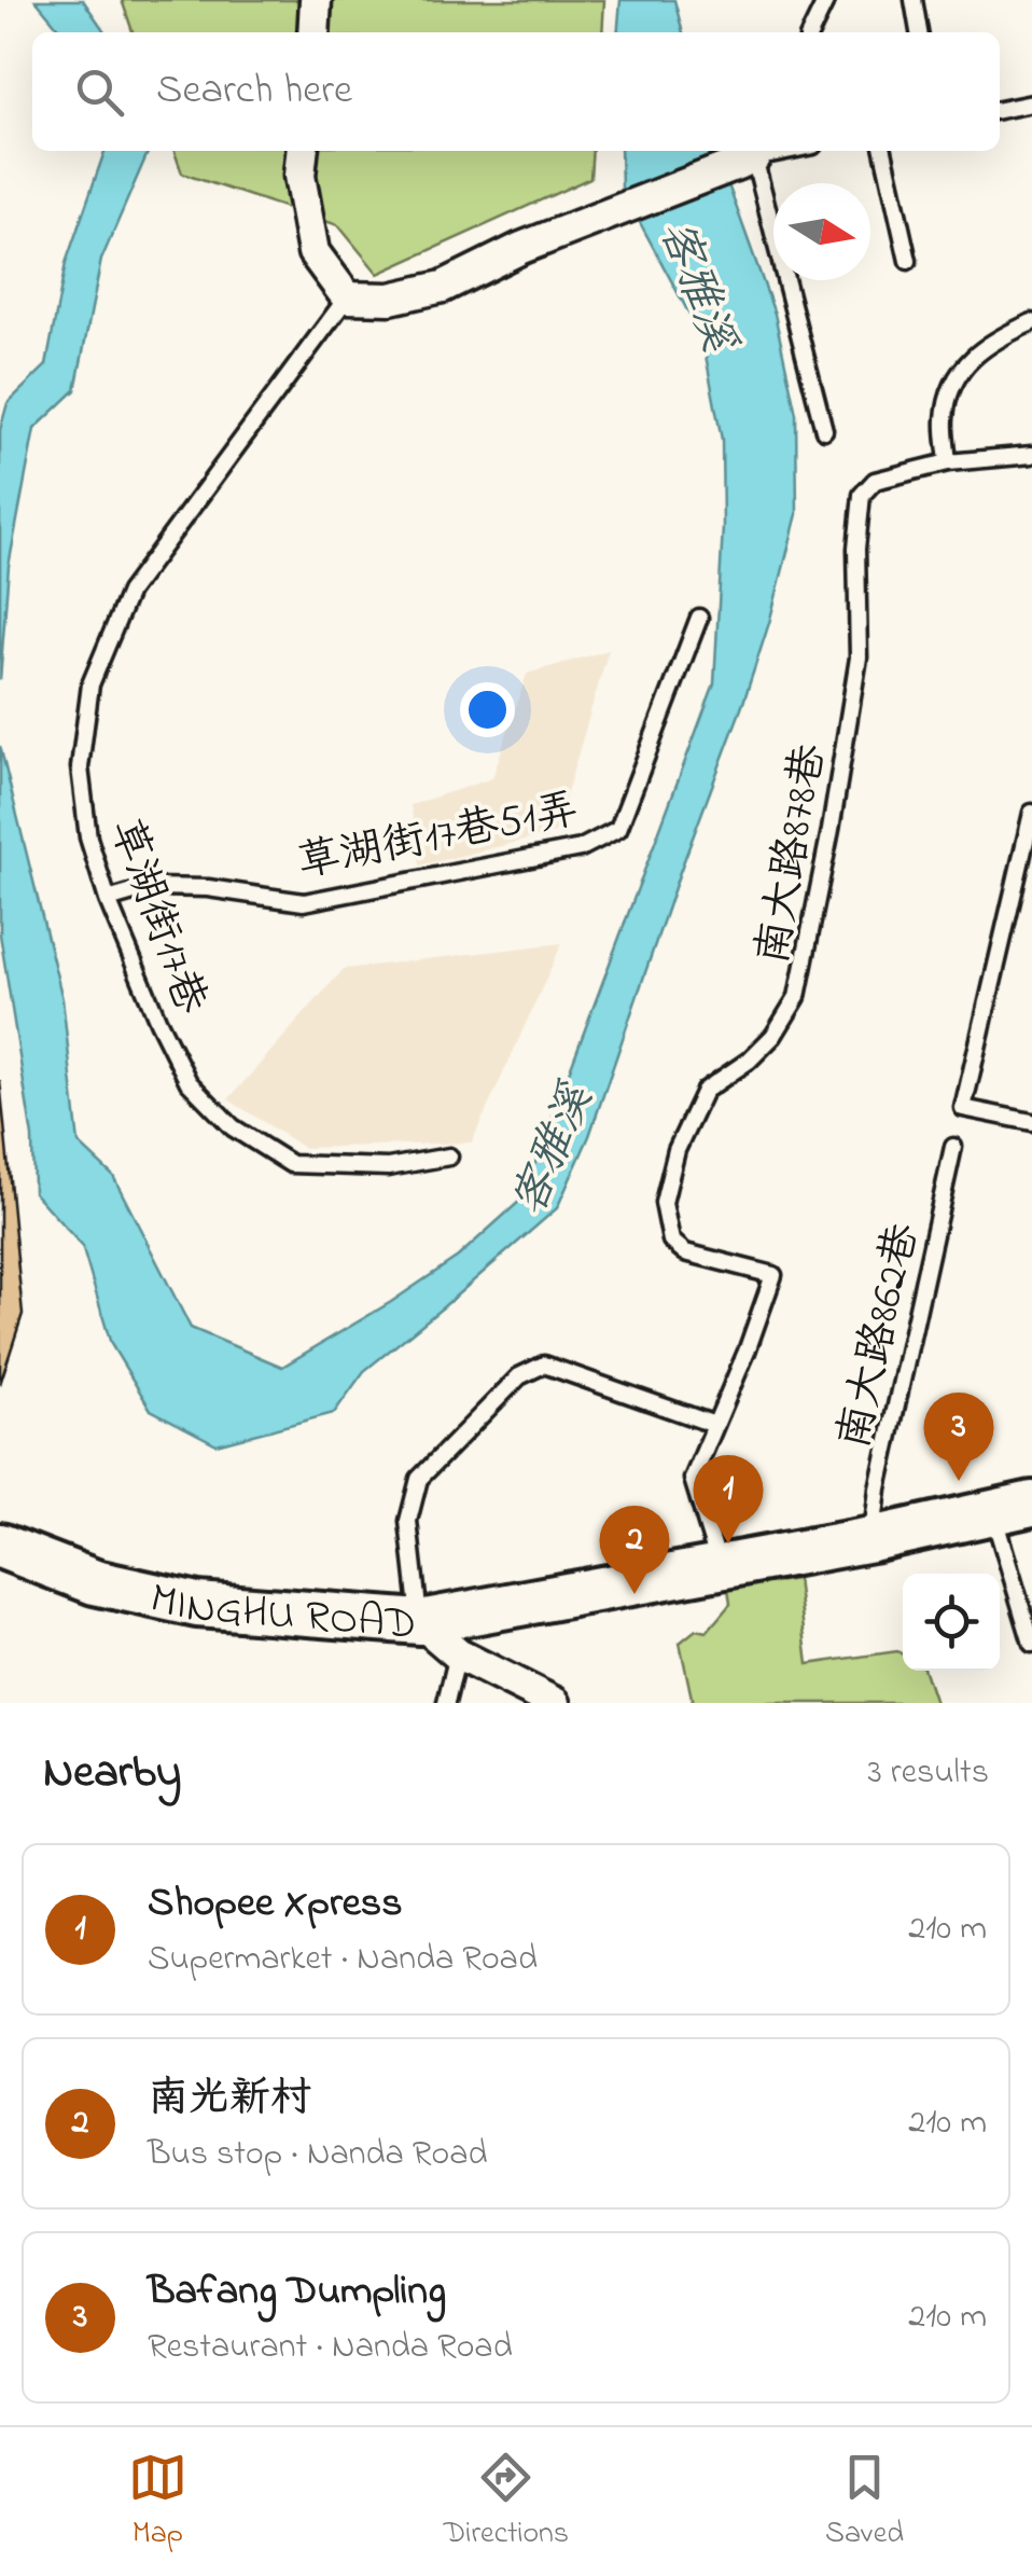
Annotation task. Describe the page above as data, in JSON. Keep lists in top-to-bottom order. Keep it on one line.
{"streets":{"main road":["MINGHU ROAD"],"lane":["草湖街17巷51弄","南大路878巷","草湖街17巷","南大路862巷"]},"crossings":[["草湖街17巷51弄","草湖街17巷"]],"water":["客雅溪"],"north":"right","page":{"search":"Search here","pins":["3","1","2"],"heading":["Nearby","3 results"],"list":[{"mark":"1","name":"Shopee Xpress","note":"Supermarket · Nanda Road","value":"210 m"},{"mark":"2","name":"南光新村","note":"Bus stop · Nanda Road","value":"210 m"},{"mark":"3","name":"Bafang Dumpling","note":"Restaurant · Nanda Road","value":"210 m"}],"nav":["Map","Directions","Saved"]}}
